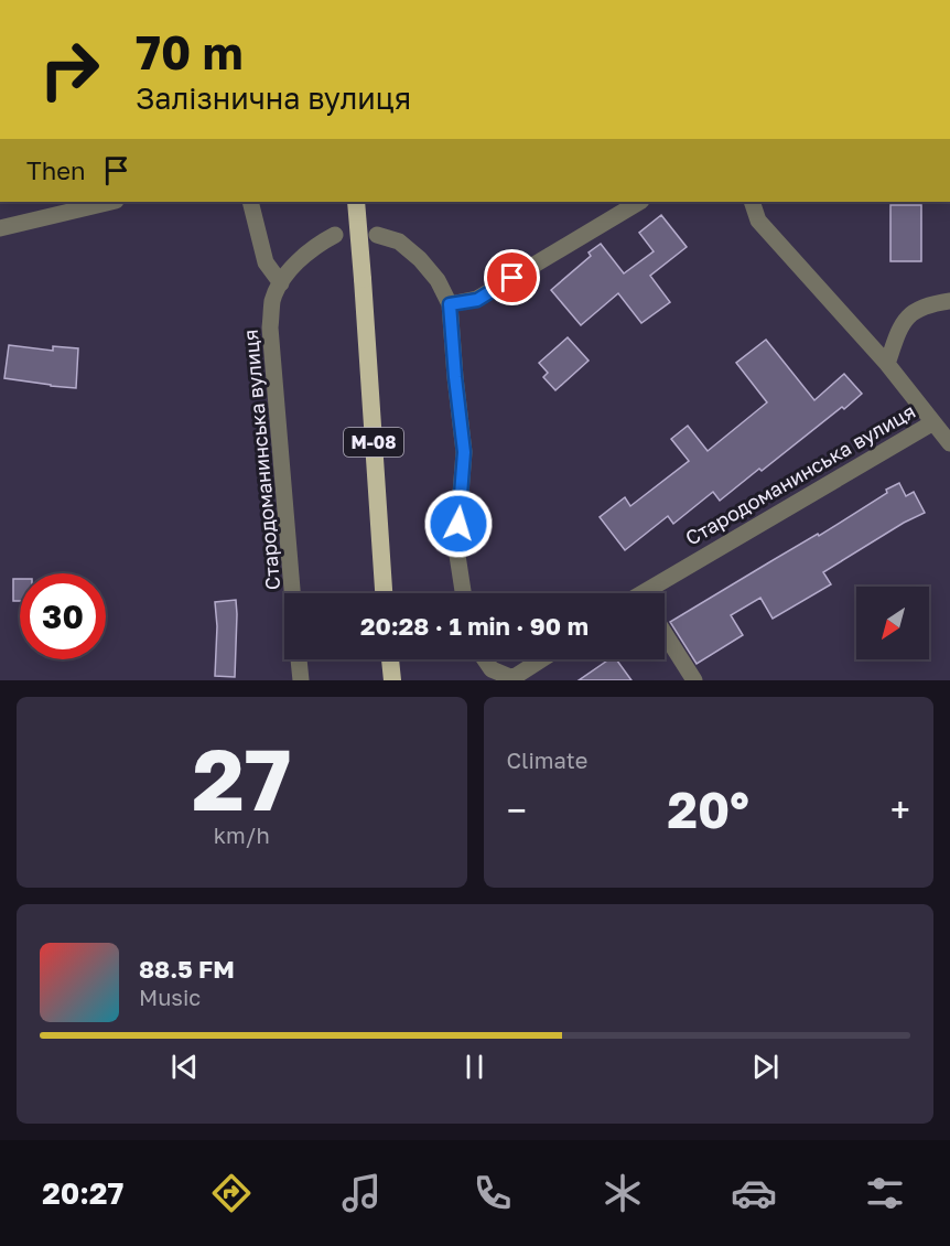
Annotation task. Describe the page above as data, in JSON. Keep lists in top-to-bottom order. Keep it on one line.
{"streets":{"highway":["М-08"],"street":["Стародоманинська вулиця"]},"north":"bottom left","page":{"turn":["70 m","Залізнична вулиця"],"then":"Then","limit":"30","trip":"20:28 · 1 min · 90 m","tile":[["27","km/h"],"Climate"],"heat":["−","20°","+"],"song":["88.5 FM","Music"],"tabs":"20:27"}}
